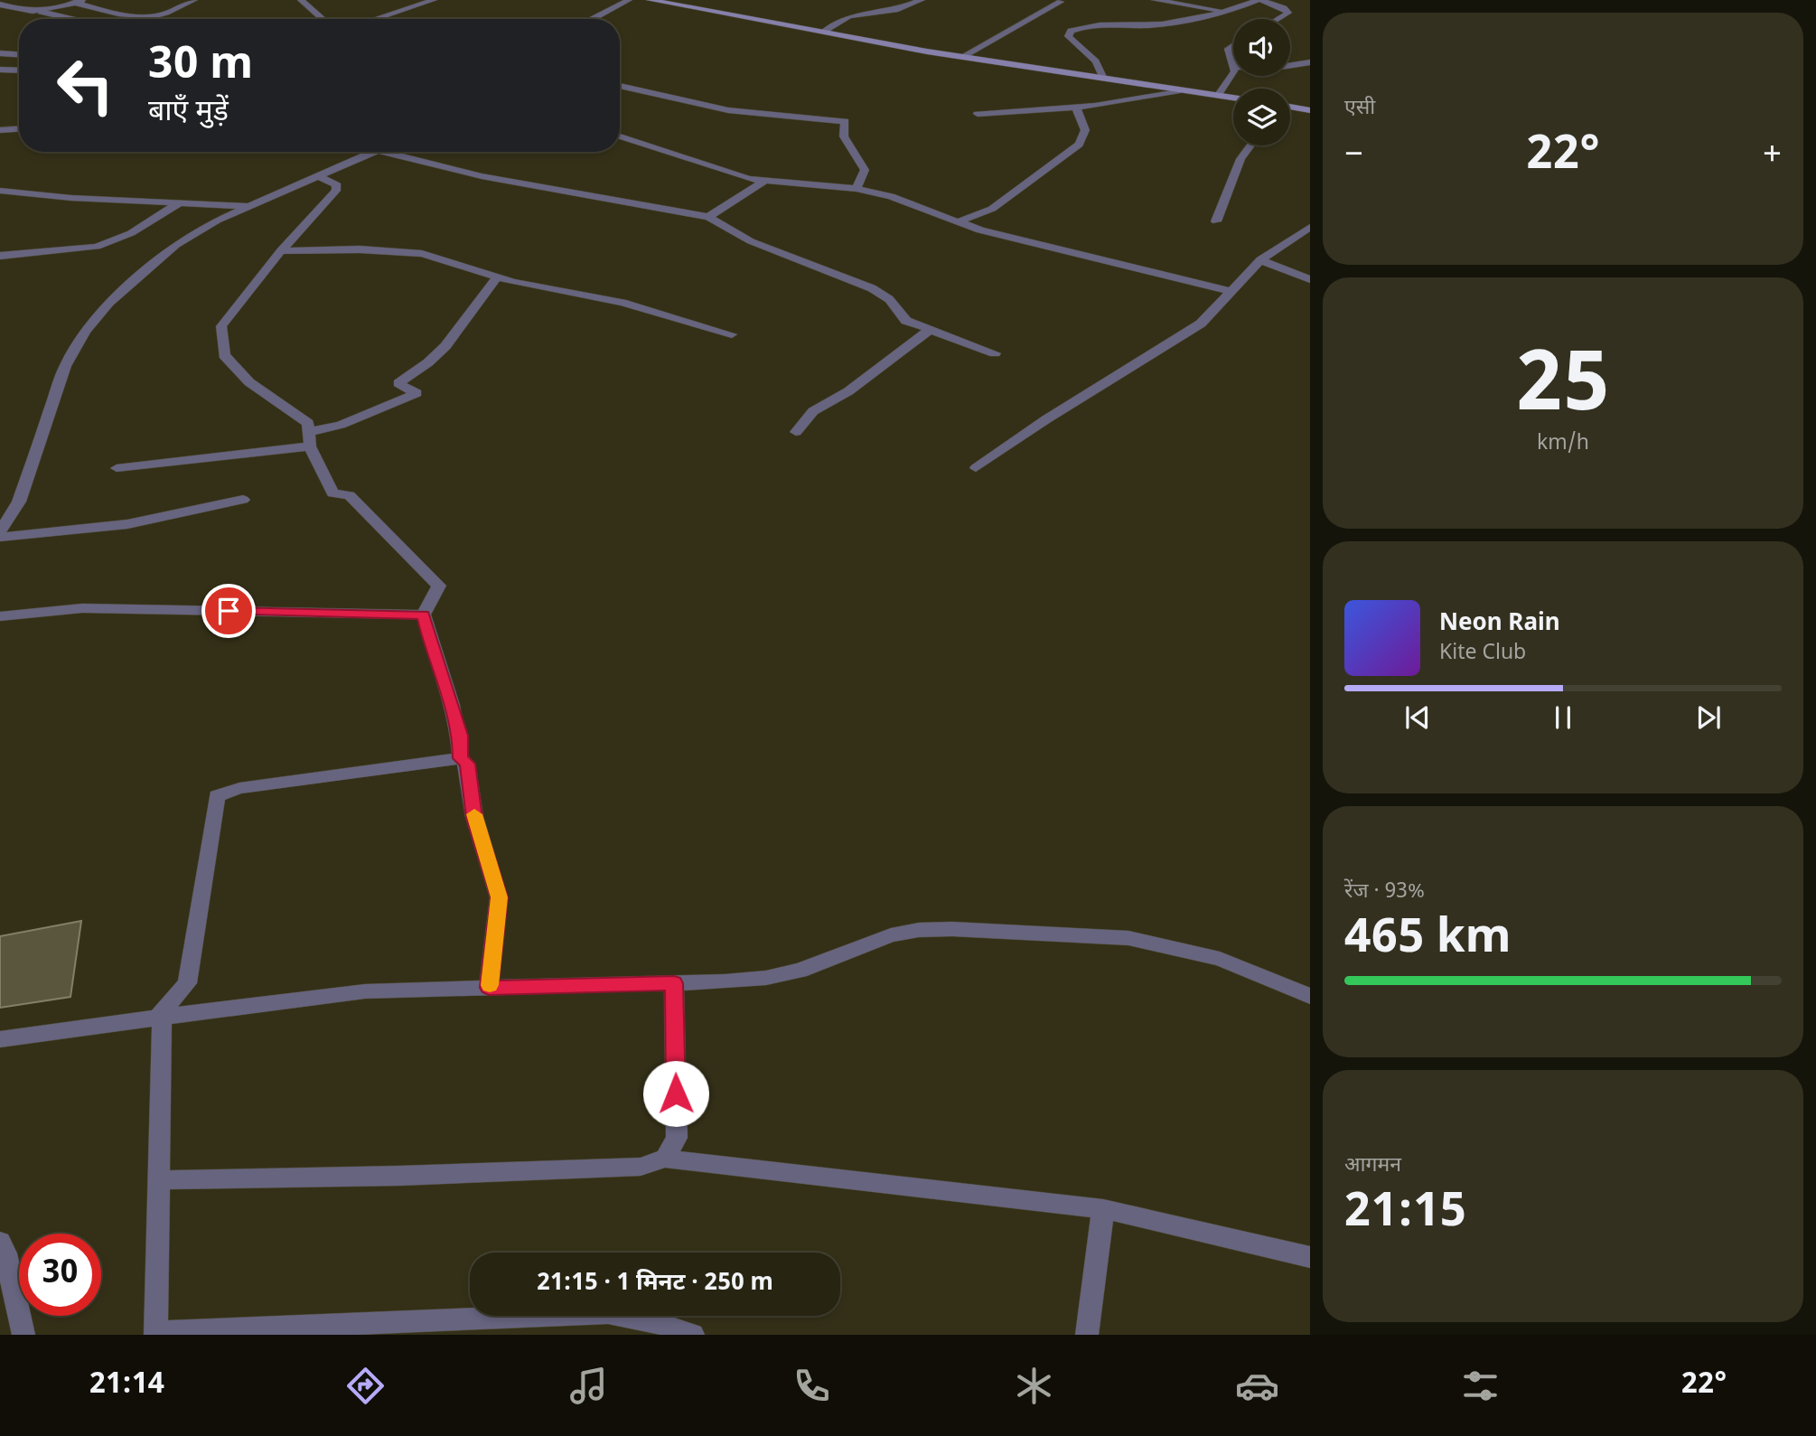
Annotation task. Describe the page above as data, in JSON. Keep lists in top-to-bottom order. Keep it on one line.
{"page":{"tile":["एसी",["25","km/h"],["रेंज · 93%","465 km"],["आगमन","21:15"]],"turn":["30 m","बाएँ मुड़ें"],"heat":["−","22°","+"],"song":["Neon Rain","Kite Club"],"limit":"30","trip":"21:15 · 1 मिनट · 250 m","tabs":["21:14","22°"]}}
